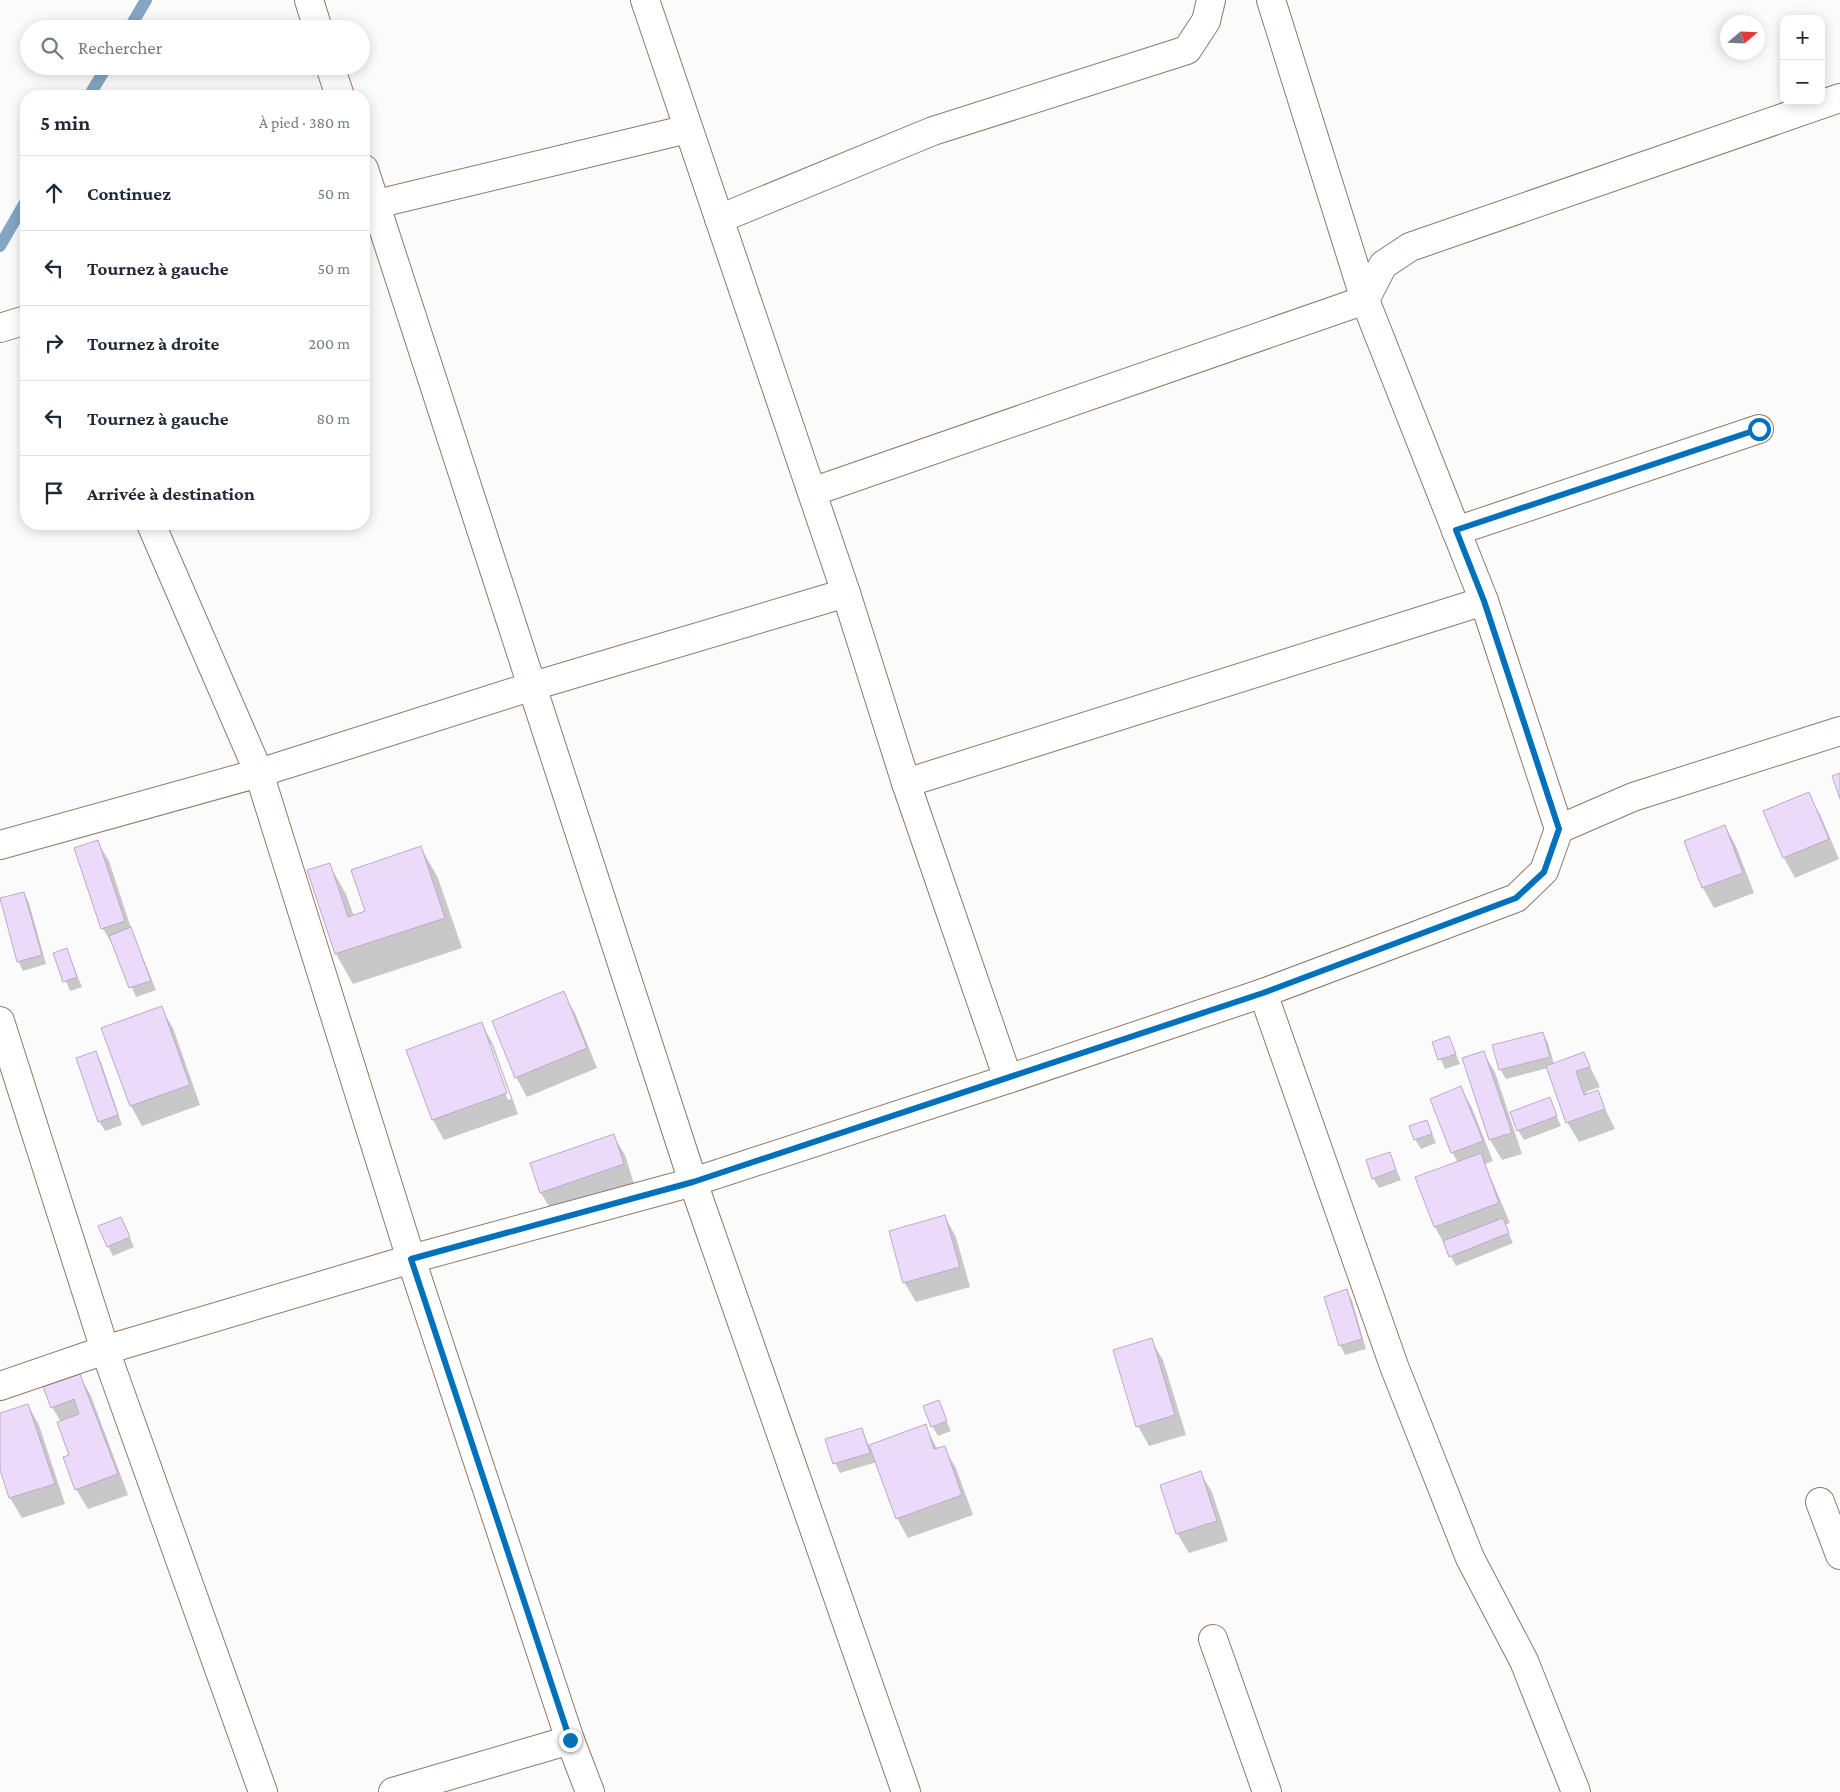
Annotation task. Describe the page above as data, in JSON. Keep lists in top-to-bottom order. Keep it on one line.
{"north":"right","page":{"map_buttons":["+","−"],"search":"Rechercher","heading":["5 min","À pied · 380 m"],"list":[["Continuez","50 m"],["Tournez à gauche","50 m"],["Tournez à droite","200 m"],["Tournez à gauche","80 m"],"Arrivée à destination"]}}
